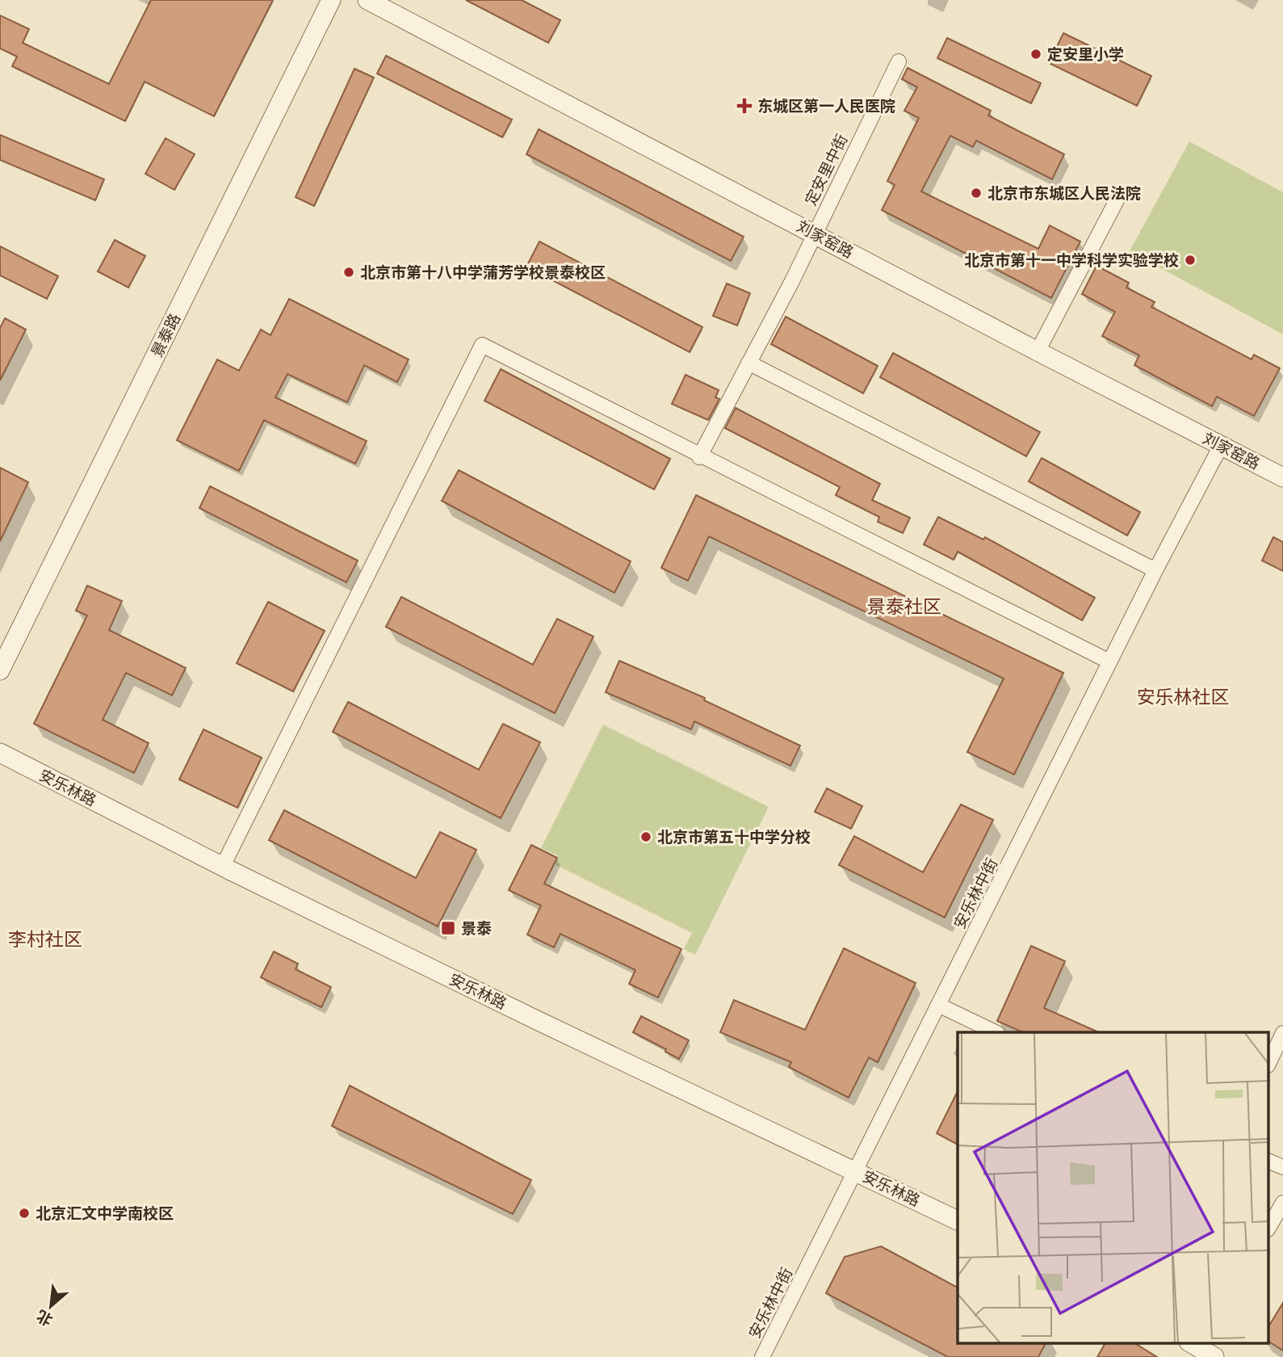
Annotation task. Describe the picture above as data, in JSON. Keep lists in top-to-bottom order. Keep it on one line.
{"streets":{"street":["定安里中街","刘家窑路","景泰路","安乐林路","安乐林中街"]},"crossings":[["定安里中街","刘家窑路"],["刘家窑路","安乐林中街"],["安乐林路","安乐林中街"]],"districts":["景泰社区","安乐林社区","李村社区"],"places":{"other":["定安里小学","北京市东城区人民法院","北京市第十一中学科学实验学校","北京市第十八中学蒲芳学校景泰校区","北京市第五十中学分校","北京汇文中学南校区"],"health":["东城区第一人民医院"],"transit":["景泰"]},"north":"bottom left"}
